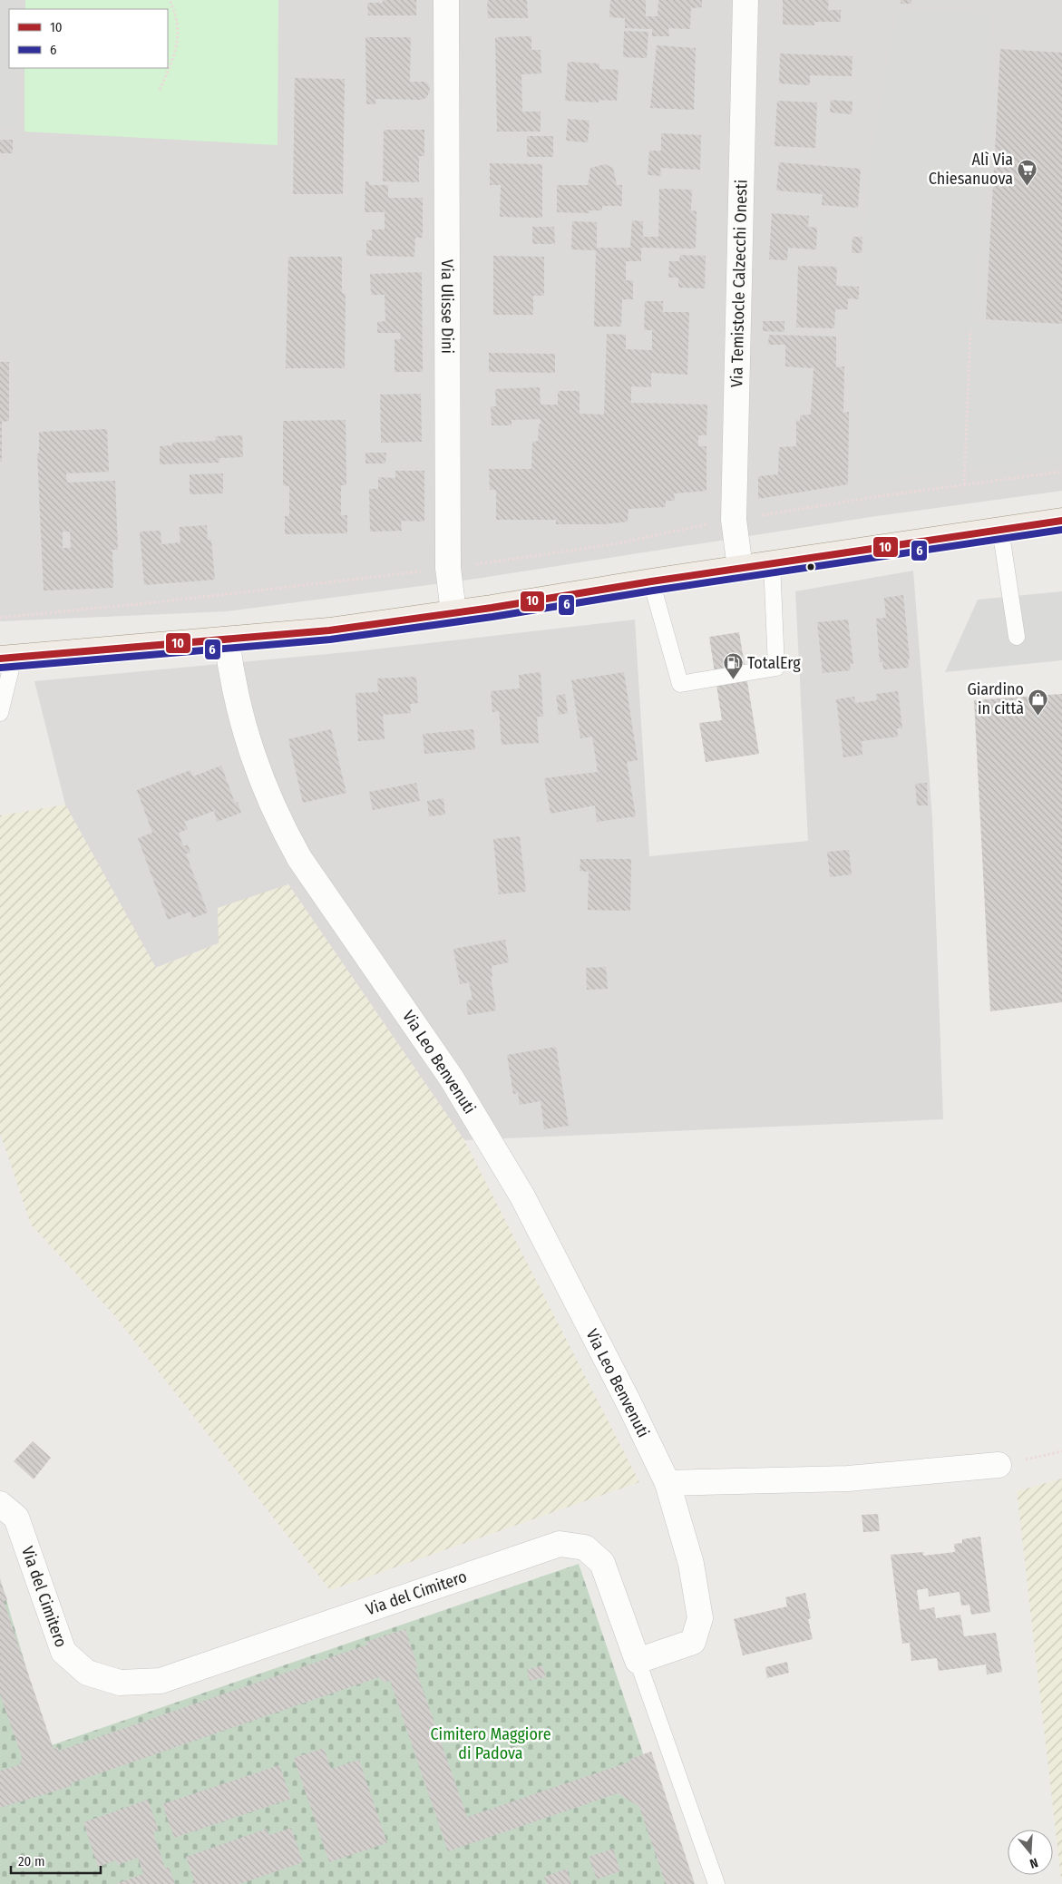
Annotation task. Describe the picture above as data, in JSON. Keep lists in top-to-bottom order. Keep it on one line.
{"streets":{"street":["Via Temistocle Calzecchi Onesti","Via Ulisse Dini","Via Leo Benvenuti","Via del Cimitero"]},"crossings":[["Via Leo Benvenuti","Via del Cimitero"]],"parks":["Cimitero Maggiore di Padova"],"places":{"supermarket":["Alì Via Chiesanuova"],"fuel station":["TotalErg"],"shop":["Giardino in città"]},"lines":["transit line 10","transit line 6"],"legend":["10","6"],"scale_bar":"20 m","north":"bottom"}
